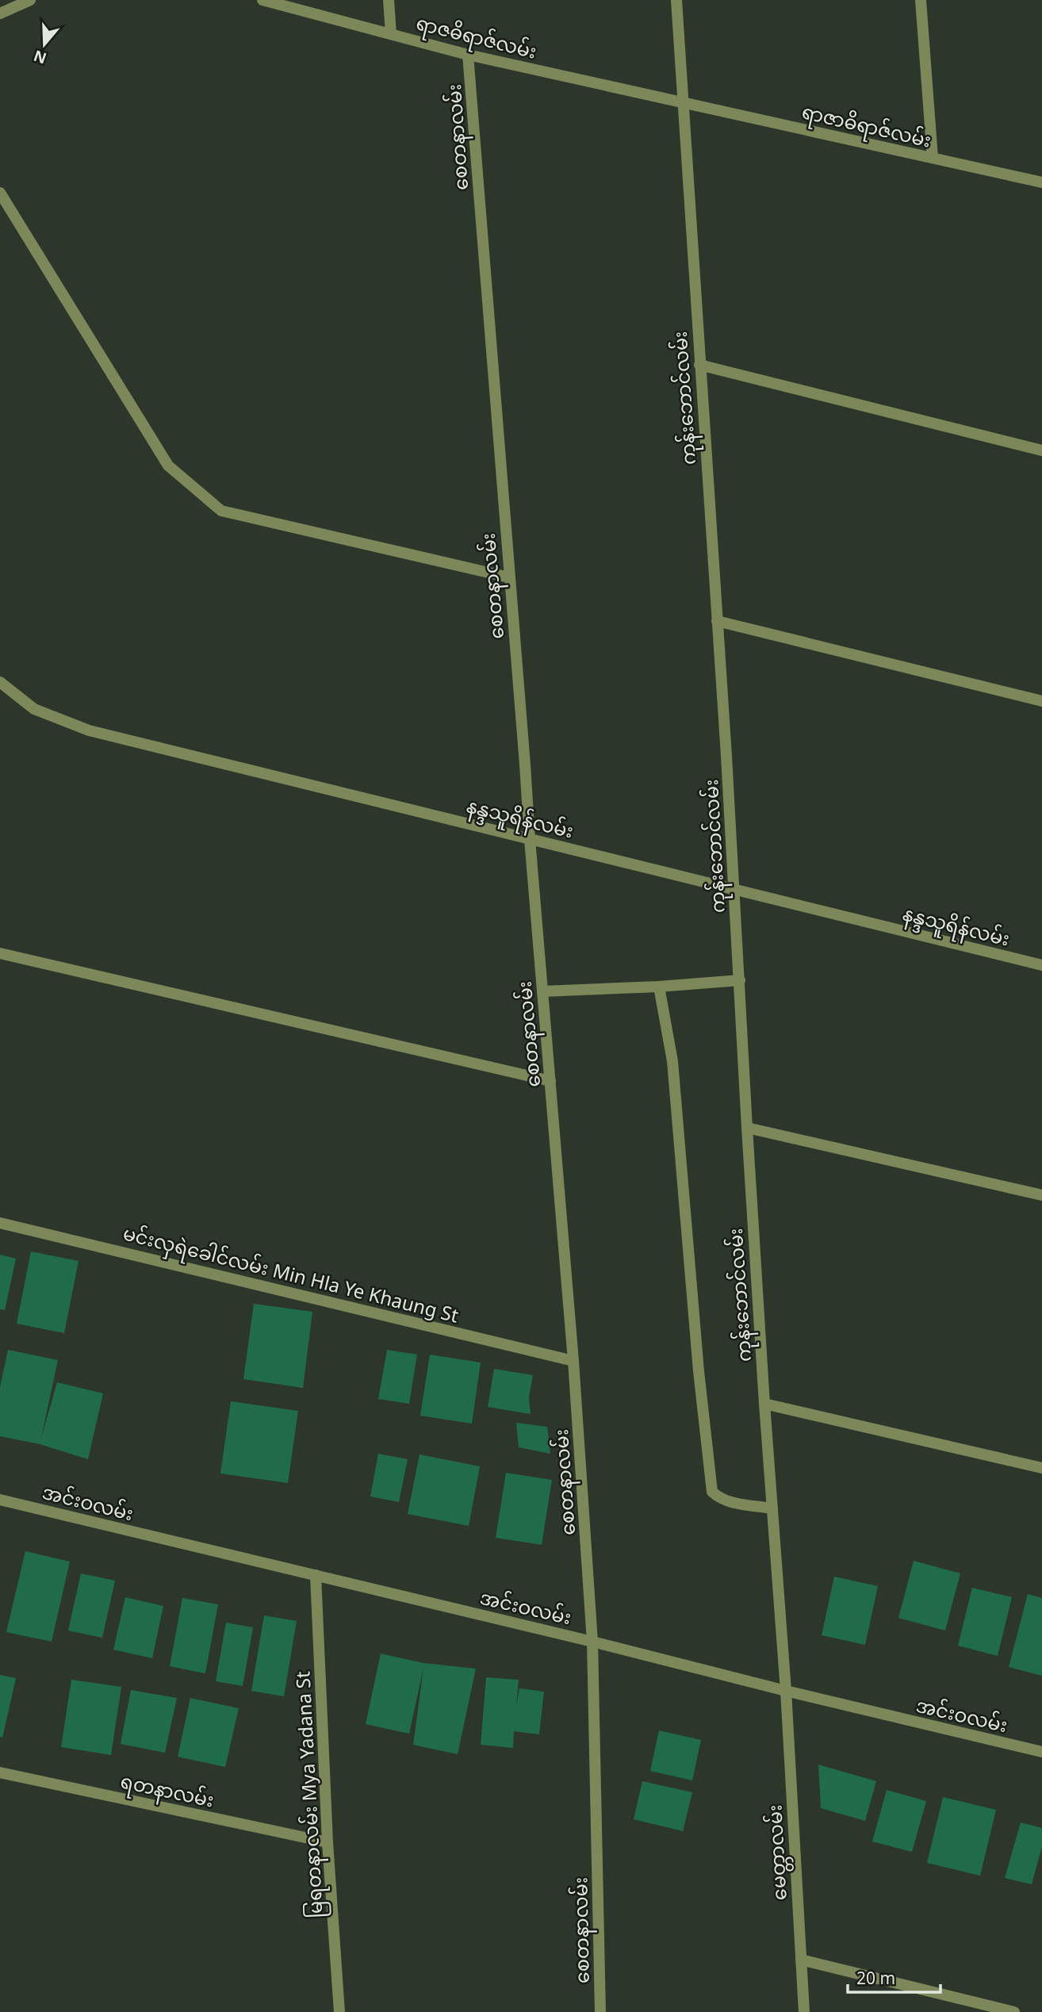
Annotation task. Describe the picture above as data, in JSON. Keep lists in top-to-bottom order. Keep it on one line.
{"streets":{"street":["ရာဇဓိရာဇ်လမ်း","ရာဇာဓိရာဇ်လမ်း","စေတနာလမ်း","ကုန်းဘောင်လမ်း","နန္ဒသူရိန်လမ်း","မင်းလှရဲခေါင်လမ်း Min Hla Ye Khaung St","အင်းဝလမ်း","ရတနာလမ်း","မြရတနာလမ်း Mya Yadana St","မေတ္တာလမ်း"]},"crossings":[["ရာဇဓိရာဇ်လမ်း","ရာဇာဓိရာဇ်လမ်း"],["ရာဇဓိရာဇ်လမ်း","စေတနာလမ်း"],["ရာဇဓိရာဇ်လမ်း","ကုန်းဘောင်လမ်း"],["ရာဇာဓိရာဇ်လမ်း","ကုန်းဘောင်လမ်း"],["စေတနာလမ်း","နန္ဒသူရိန်လမ်း"],["စေတနာလမ်း","မင်းလှရဲခေါင်လမ်း Min Hla Ye Khaung St"],["စေတနာလမ်း","အင်းဝလမ်း"],["ကုန်းဘောင်လမ်း","နန္ဒသူရိန်လမ်း"],["ကုန်းဘောင်လမ်း","အင်းဝလမ်း"],["ကုန်းဘောင်လမ်း","မေတ္တာလမ်း"],["အင်းဝလမ်း","မြရတနာလမ်း Mya Yadana St"],["အင်းဝလမ်း","မေတ္တာလမ်း"],["ရတနာလမ်း","မြရတနာလမ်း Mya Yadana St"]],"scale_bar":"20 m","north":"bottom"}
